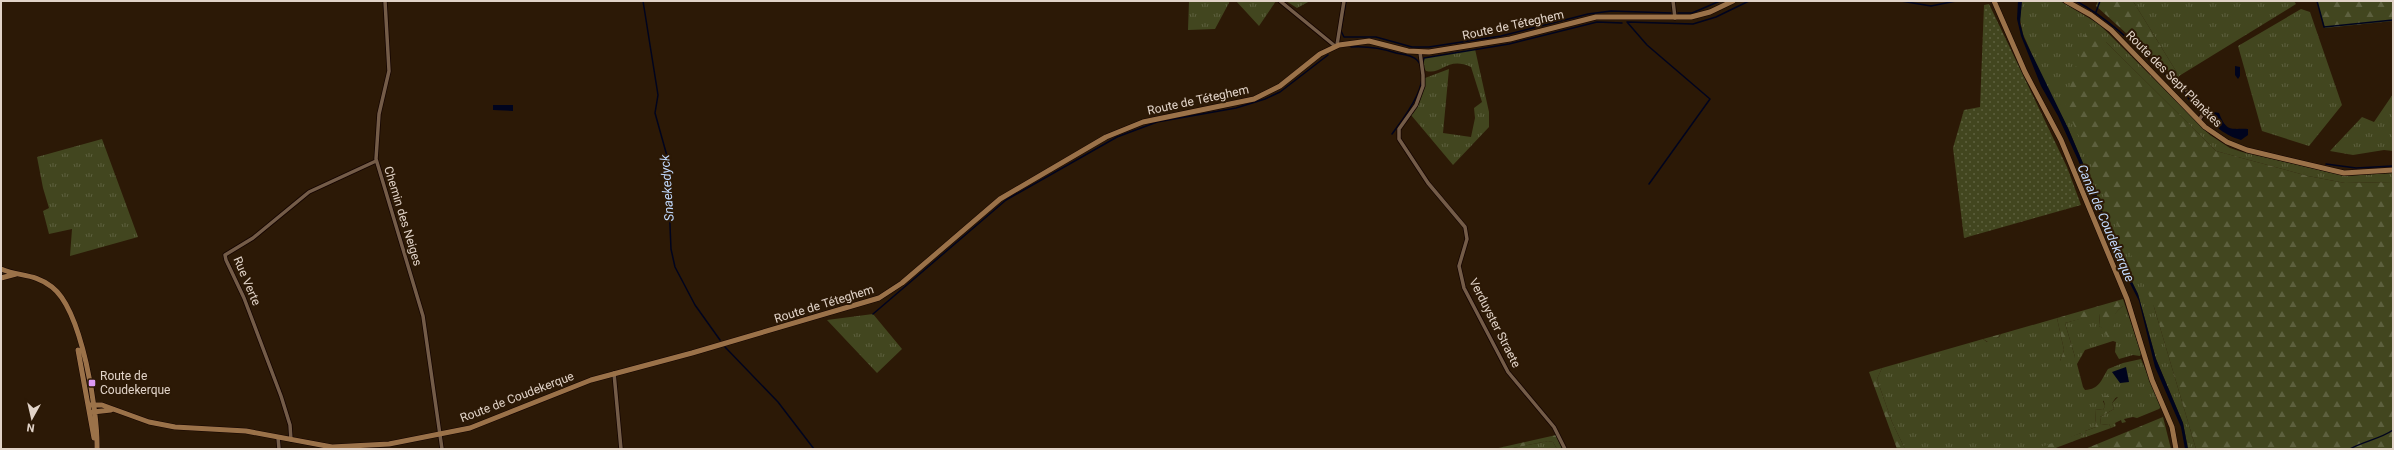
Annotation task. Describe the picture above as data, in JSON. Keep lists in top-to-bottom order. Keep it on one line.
{"streets":{"main road":["Route de Téteghem","Route des Sept Planètes","Route de Coudekerque"],"street":["Chemin des Neiges","Rue Verte","Verduyster Straete"]},"crossings":[["Route de Téteghem","Verduyster Straete"],["Route de Téteghem","Route de Coudekerque"],["Chemin des Neiges","Rue Verte"],["Chemin des Neiges","Route de Coudekerque"],["Rue Verte","Route de Coudekerque"]],"water":["Snaekedyck","Canal de Coudekerque"],"places":{"transit":["Route de Coudekerque"]},"north":"bottom"}
